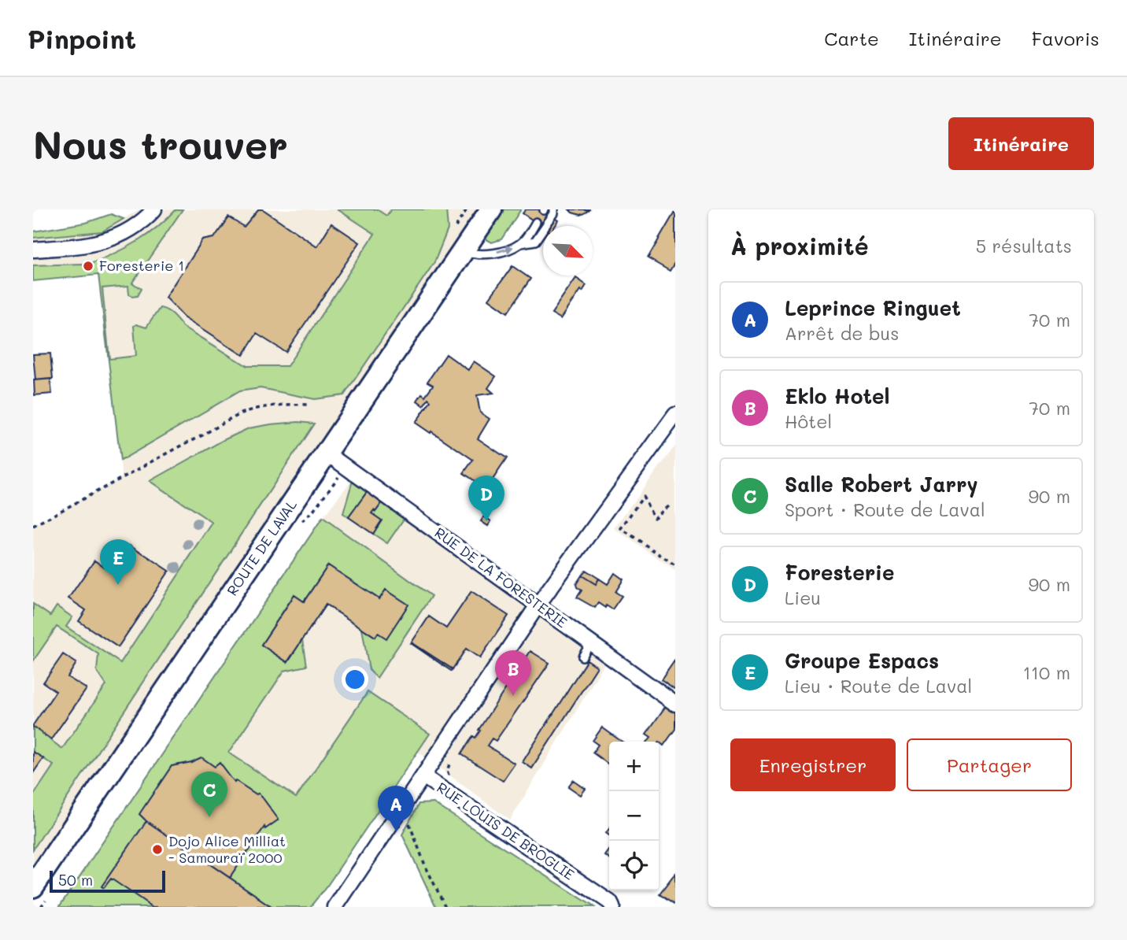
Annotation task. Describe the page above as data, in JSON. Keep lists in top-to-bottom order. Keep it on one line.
{"streets":{"main road":["ROUTE DE LAVAL"],"street":["RUE DE LA FORESTERIE","RUE LOUIS DE BROGLIE"]},"crossings":[["ROUTE DE LAVAL","RUE DE LA FORESTERIE"]],"places":["Foresterie 1","Dojo Alice Milliat - Samouraï 2000"],"scale_bar":"50 m","north":"bottom right","page":{"header":"Pinpoint","nav":["Carte","Itinéraire","Favoris"],"buttons":["Itinéraire",["Enregistrer","Partager"]],"title":"Nous trouver","heading":["À proximité","5 résultats"],"list":[{"mark":"A","name":"Leprince Ringuet","note":"Arrêt de bus","value":"70 m"},{"mark":"B","name":"Eklo Hotel","note":"Hôtel","value":"70 m"},{"mark":"C","name":"Salle Robert Jarry","note":"Sport · Route de Laval","value":"90 m"},{"mark":"D","name":"Foresterie","note":"Lieu","value":"90 m"},{"mark":"E","name":"Groupe Espacs","note":"Lieu · Route de Laval","value":"110 m"}],"pins":["D","E","B","C","A"],"map_buttons":["+","−"],"scale":"50 m"}}
